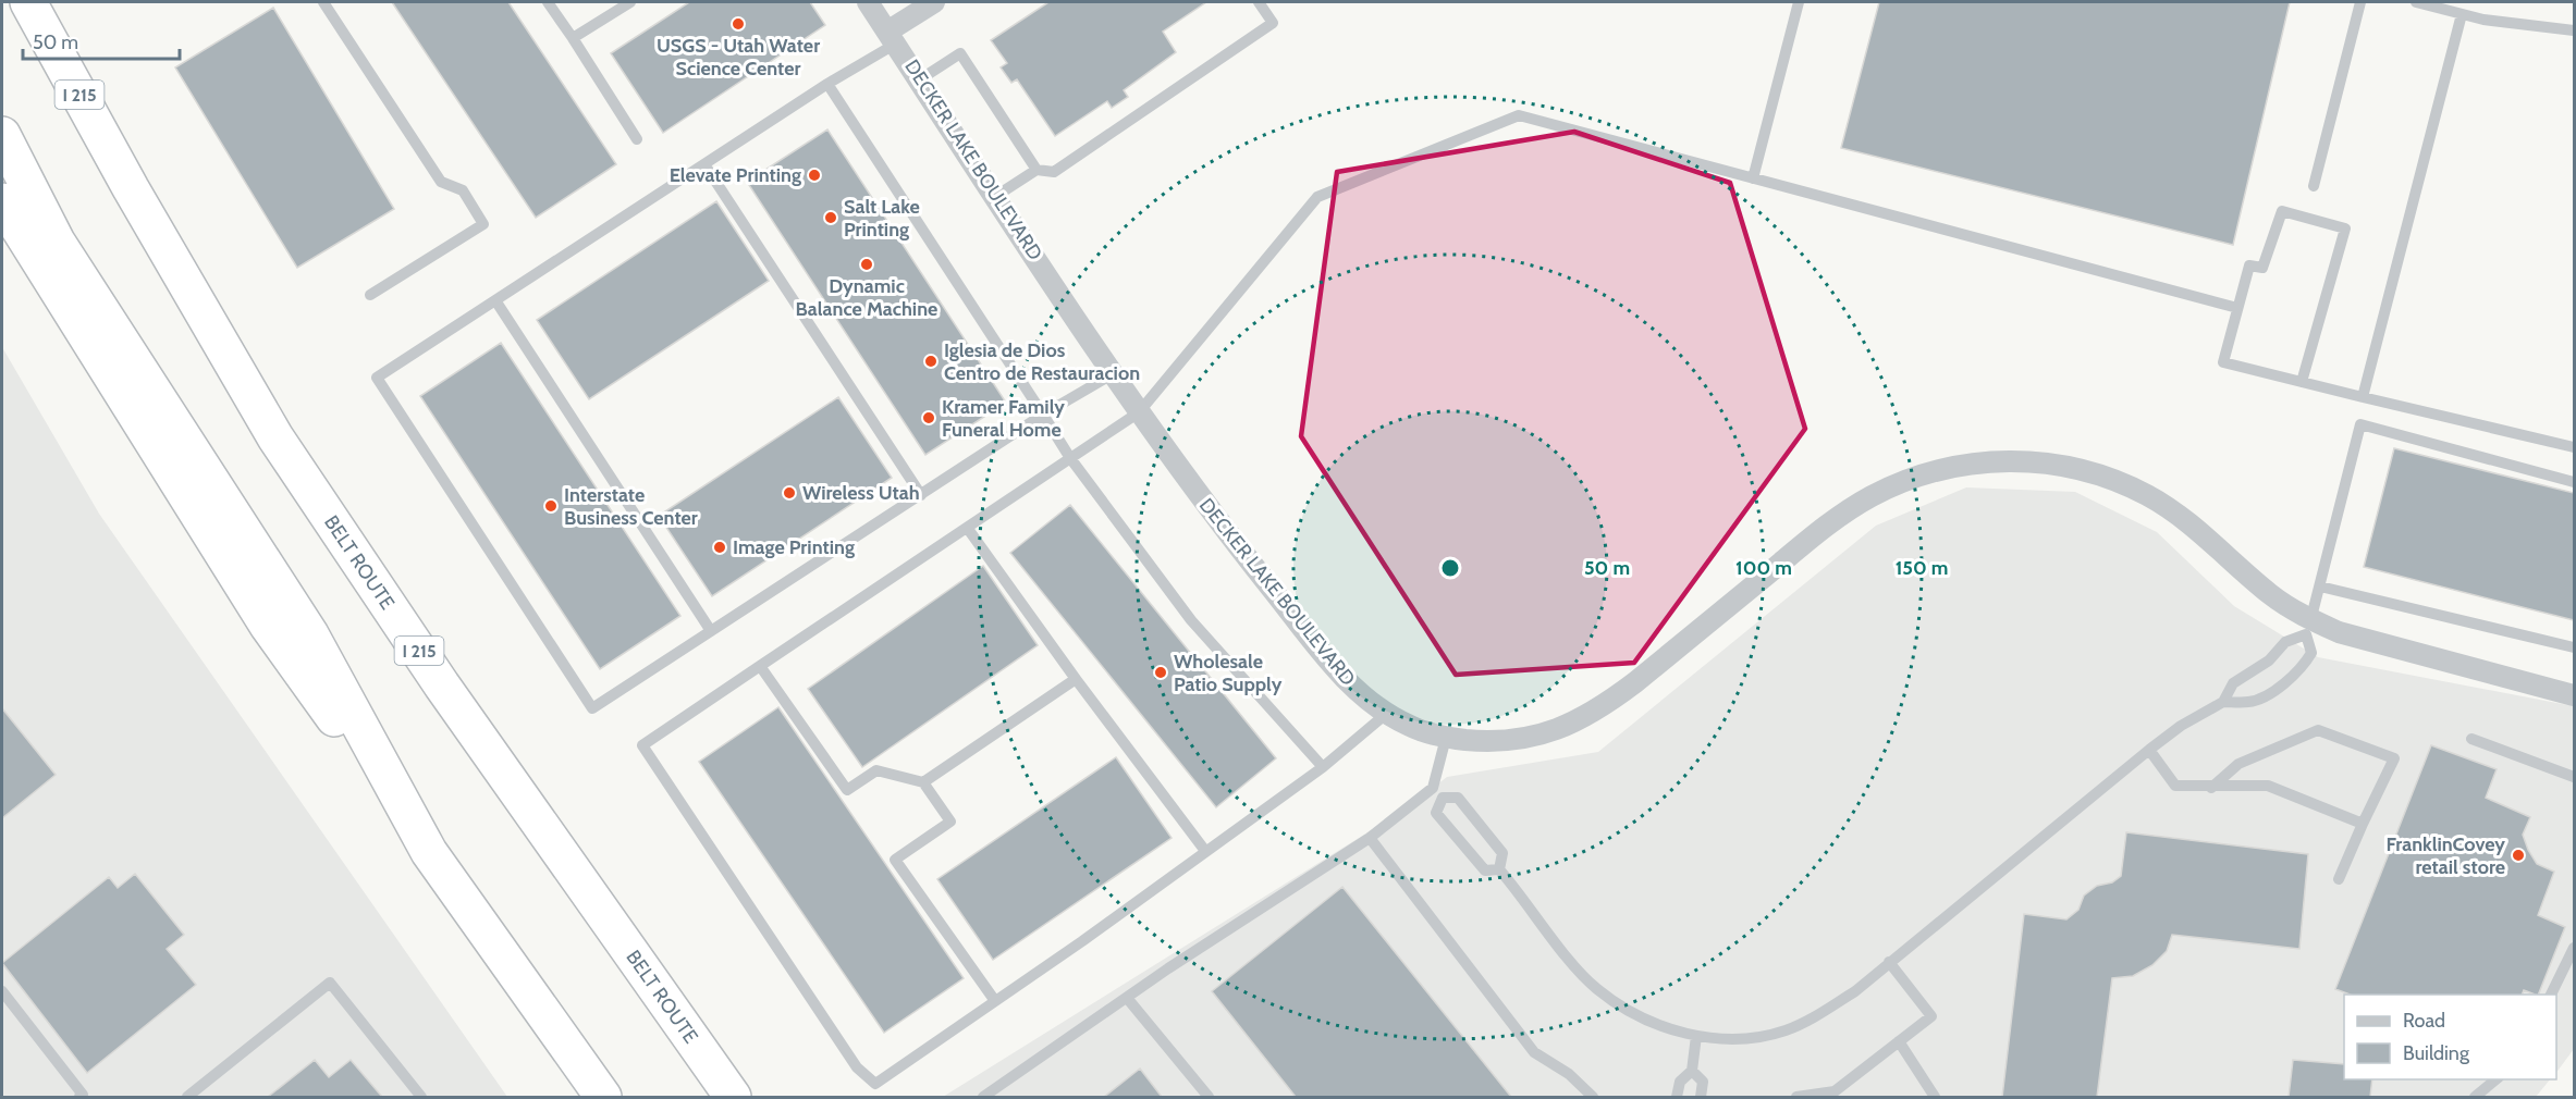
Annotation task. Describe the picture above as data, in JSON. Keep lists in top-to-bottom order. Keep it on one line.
{"streets":{"highway":["I 215","BELT ROUTE"],"street":["DECKER LAKE BOULEVARD"]},"places":["USGS - Utah Water Science Center","Elevate Printing","Salt Lake Printing","Dynamic Balance Machine","Iglesia de Dios Centro de Restauracion","Kramer Family Funeral Home","Wireless Utah","Interstate Business Center","Image Printing","Wholesale Patio Supply","FranklinCovey retail store"],"legend":["Road","Building"],"scale_bar":"50 m","rings":["50 m","100 m","150 m"]}
